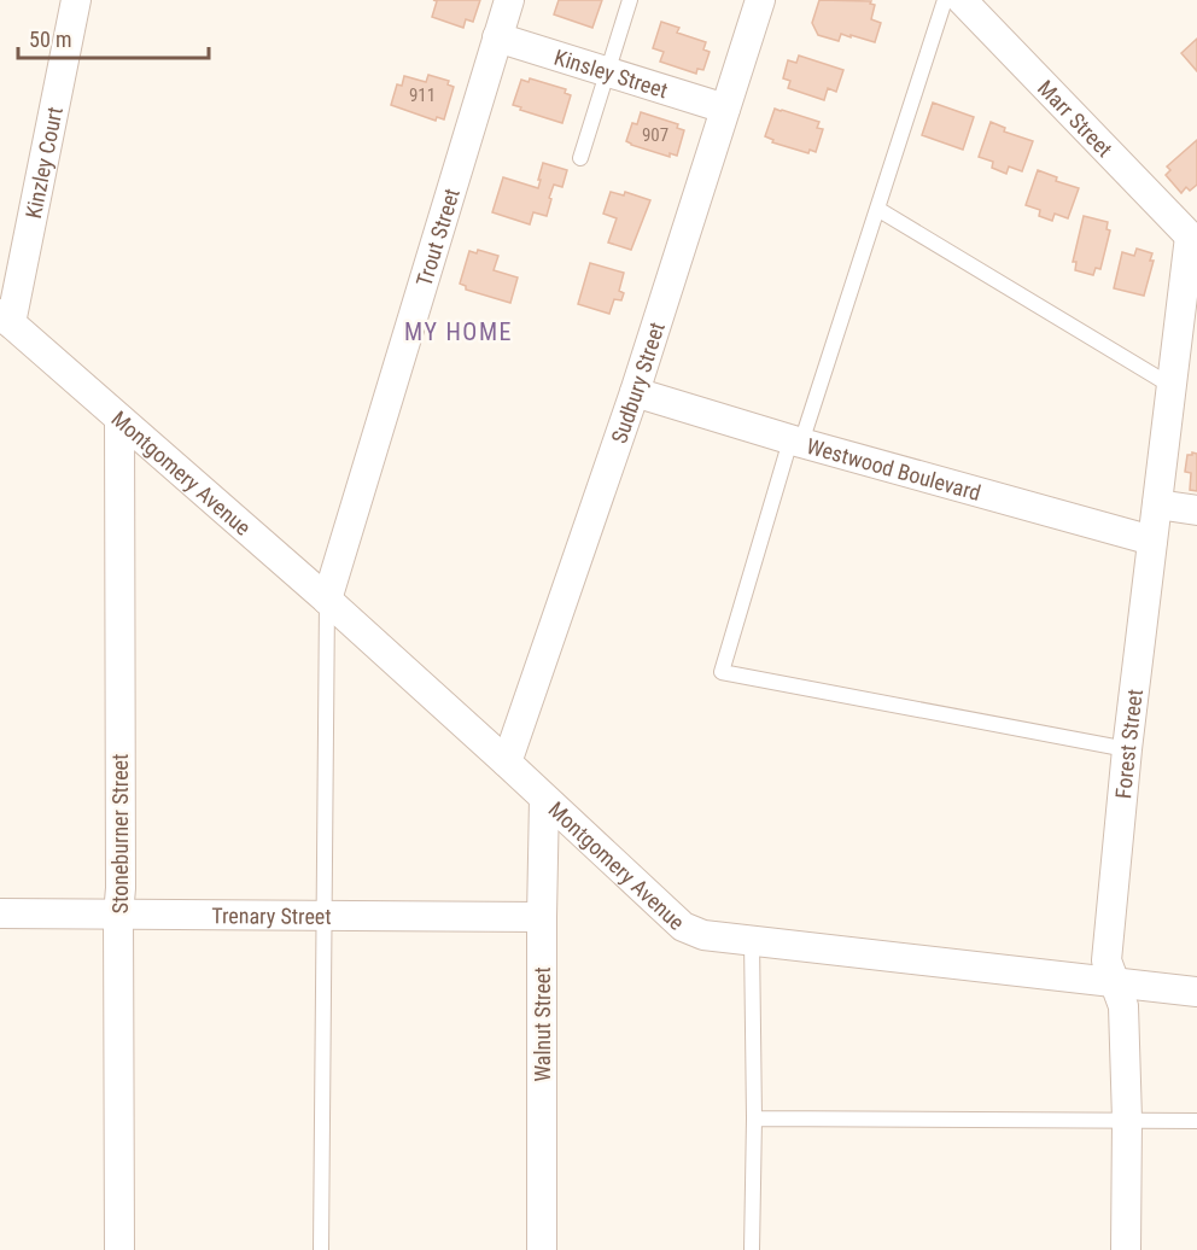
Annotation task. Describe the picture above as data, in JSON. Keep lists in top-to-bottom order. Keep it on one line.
{"streets":{"street":["Kinsley Street","Marr Street","Kinzley Court","Trout Street","Sudbury Street","Westwood Boulevard","Montgomery Avenue","Forest Street","Stoneburner Street","Trenary Street","Walnut Street"]},"crossings":[["Kinsley Street","Trout Street"],["Kinsley Street","Sudbury Street"],["Marr Street","Forest Street"],["Kinzley Court","Montgomery Avenue"],["Trout Street","Montgomery Avenue"],["Sudbury Street","Westwood Boulevard"],["Sudbury Street","Montgomery Avenue"],["Westwood Boulevard","Forest Street"],["Montgomery Avenue","Forest Street"],["Montgomery Avenue","Stoneburner Street"],["Montgomery Avenue","Walnut Street"],["Stoneburner Street","Trenary Street"],["Trenary Street","Walnut Street"]],"districts":["MY HOME"],"house_numbers":["911","907"],"scale_bar":"50 m"}
